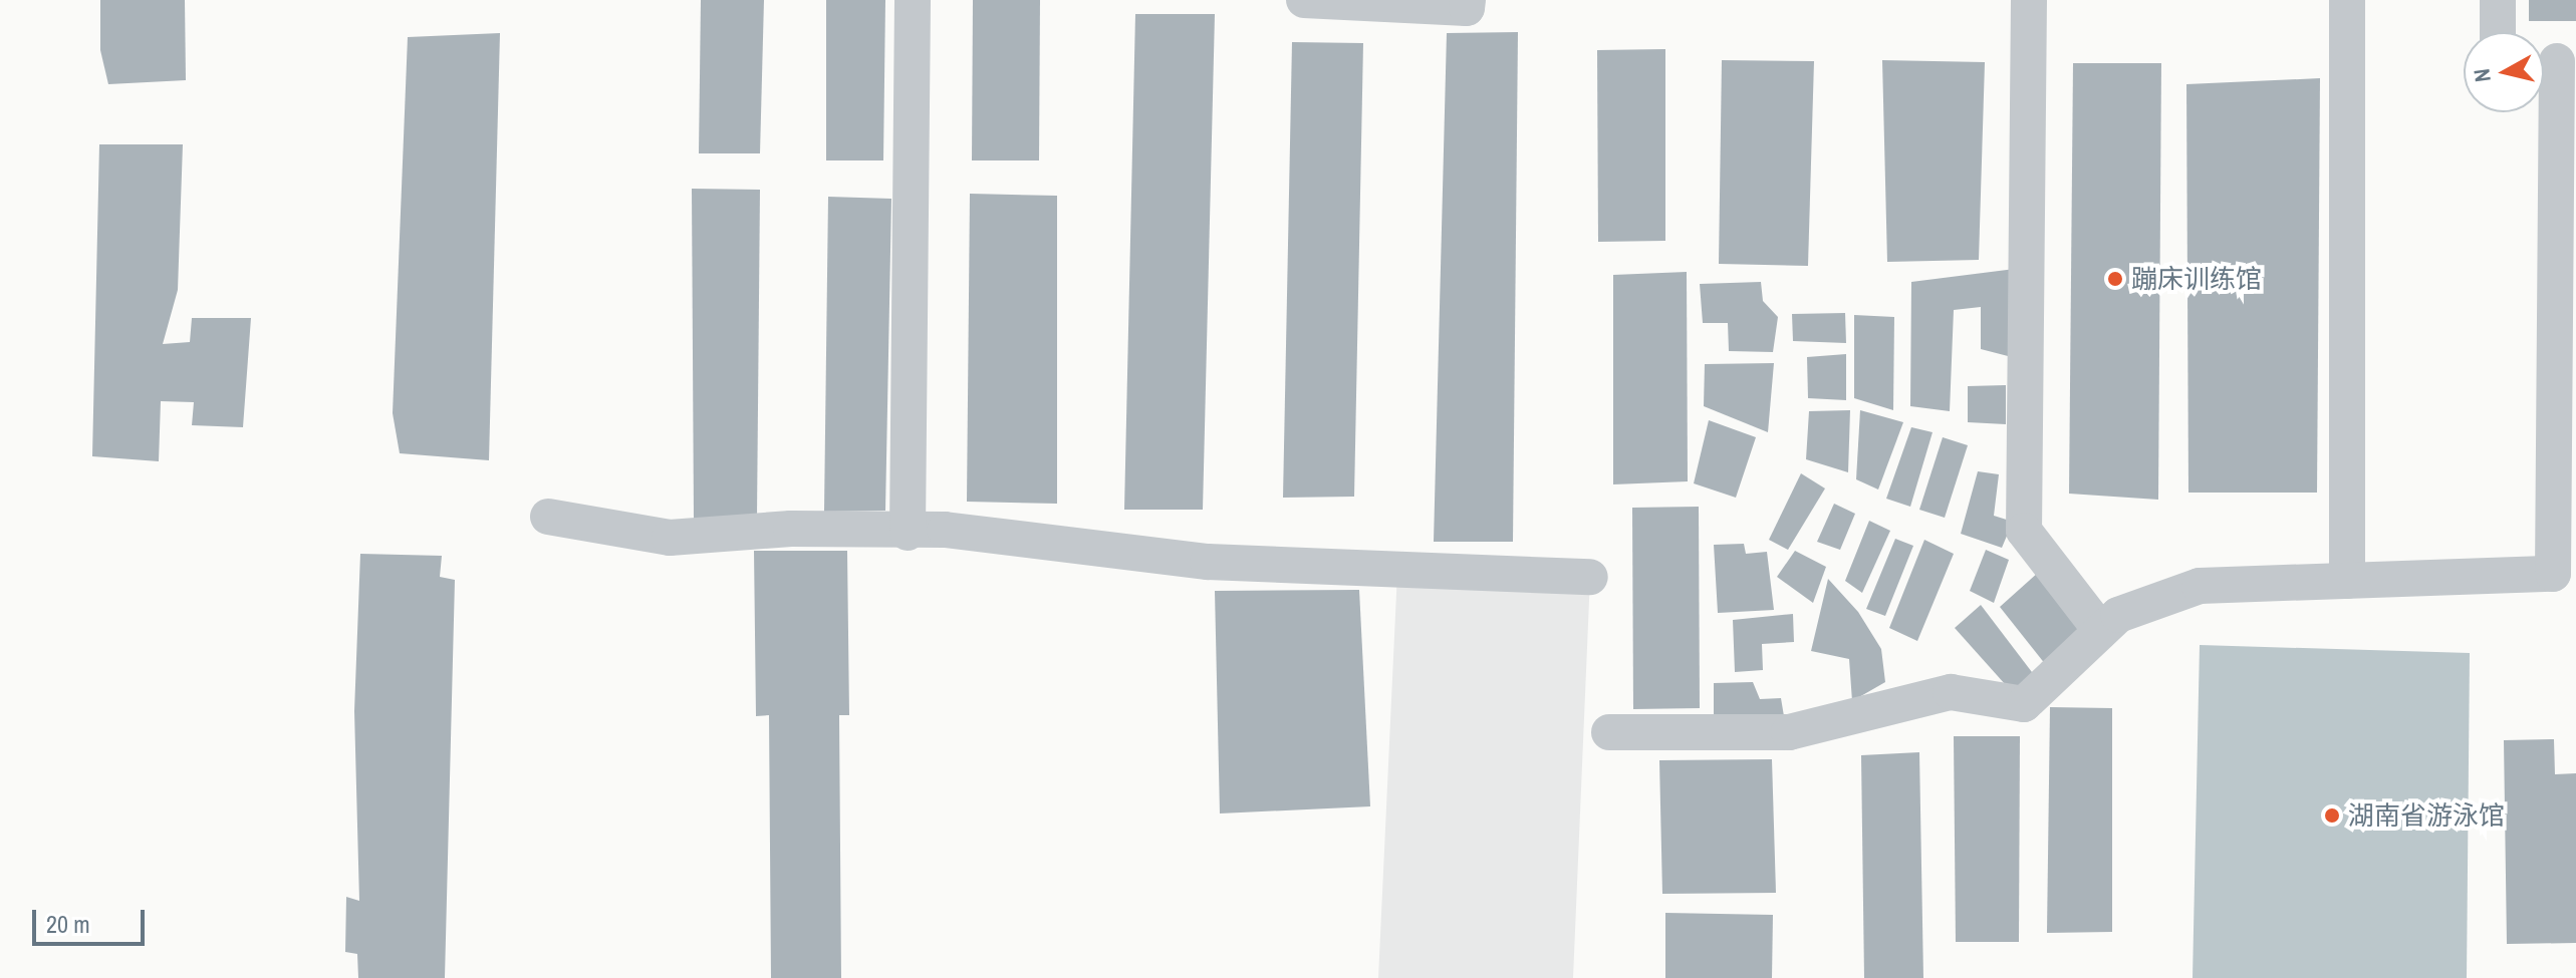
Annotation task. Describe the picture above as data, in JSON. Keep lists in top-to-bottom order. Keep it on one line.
{"places":["蹦床训练馆","湖南省游泳馆"],"scale_bar":"20 m","north":"left"}
